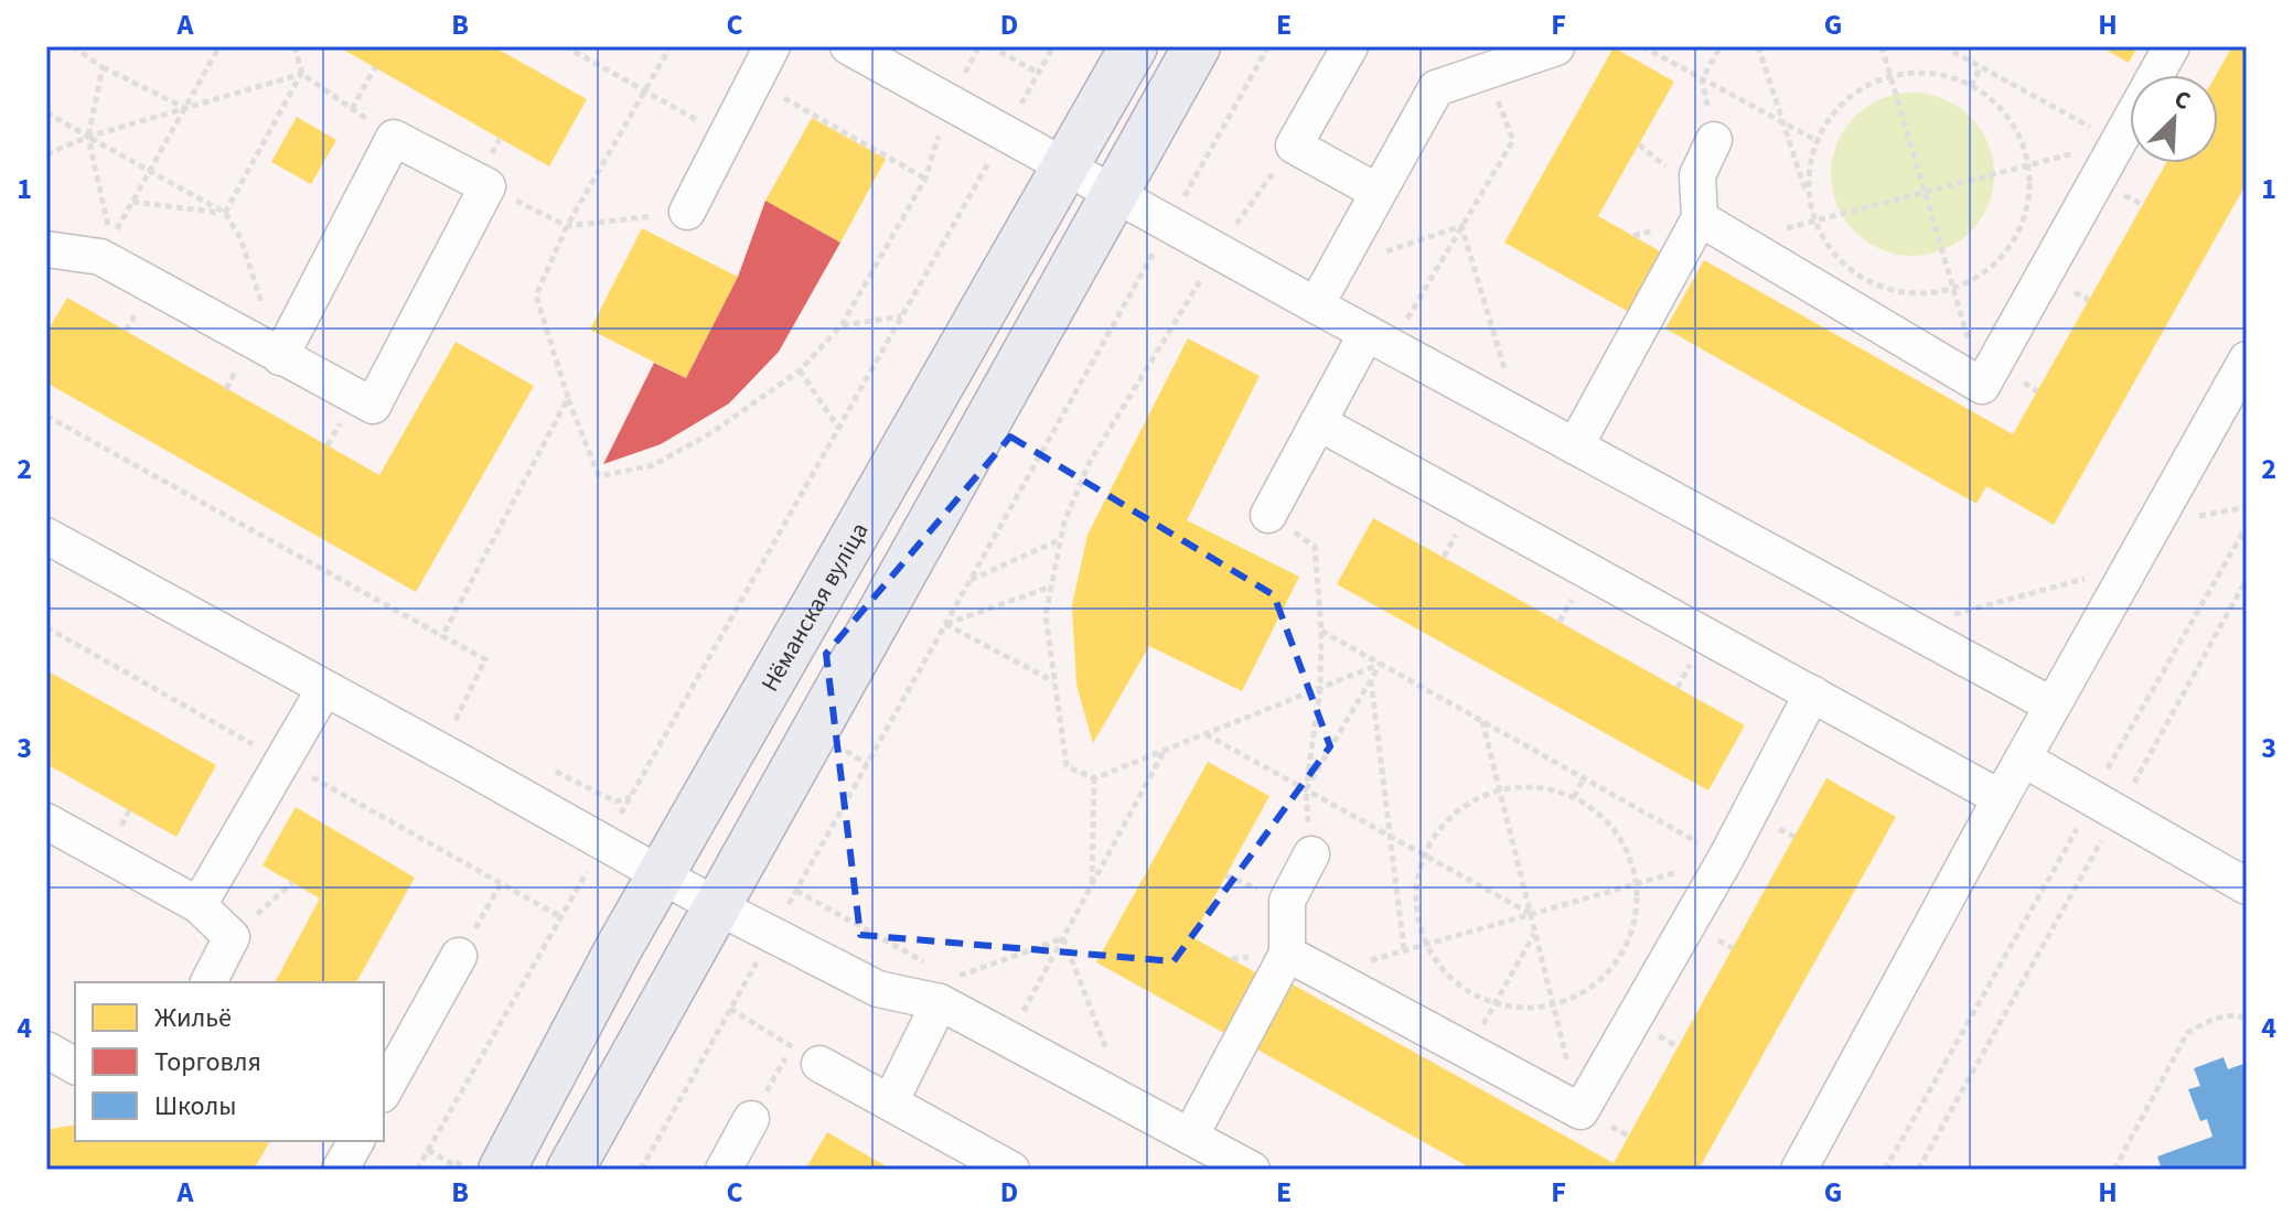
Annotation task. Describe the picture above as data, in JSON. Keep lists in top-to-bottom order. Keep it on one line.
{"streets":{"main road":["Нёманская вуліца"]},"legend":["Жильё","Торговля","Школы"],"north":"top right","grid":{"columns":["A","B","C","D","E","F","G","H"],"rows":["1","2","3","4"]}}
